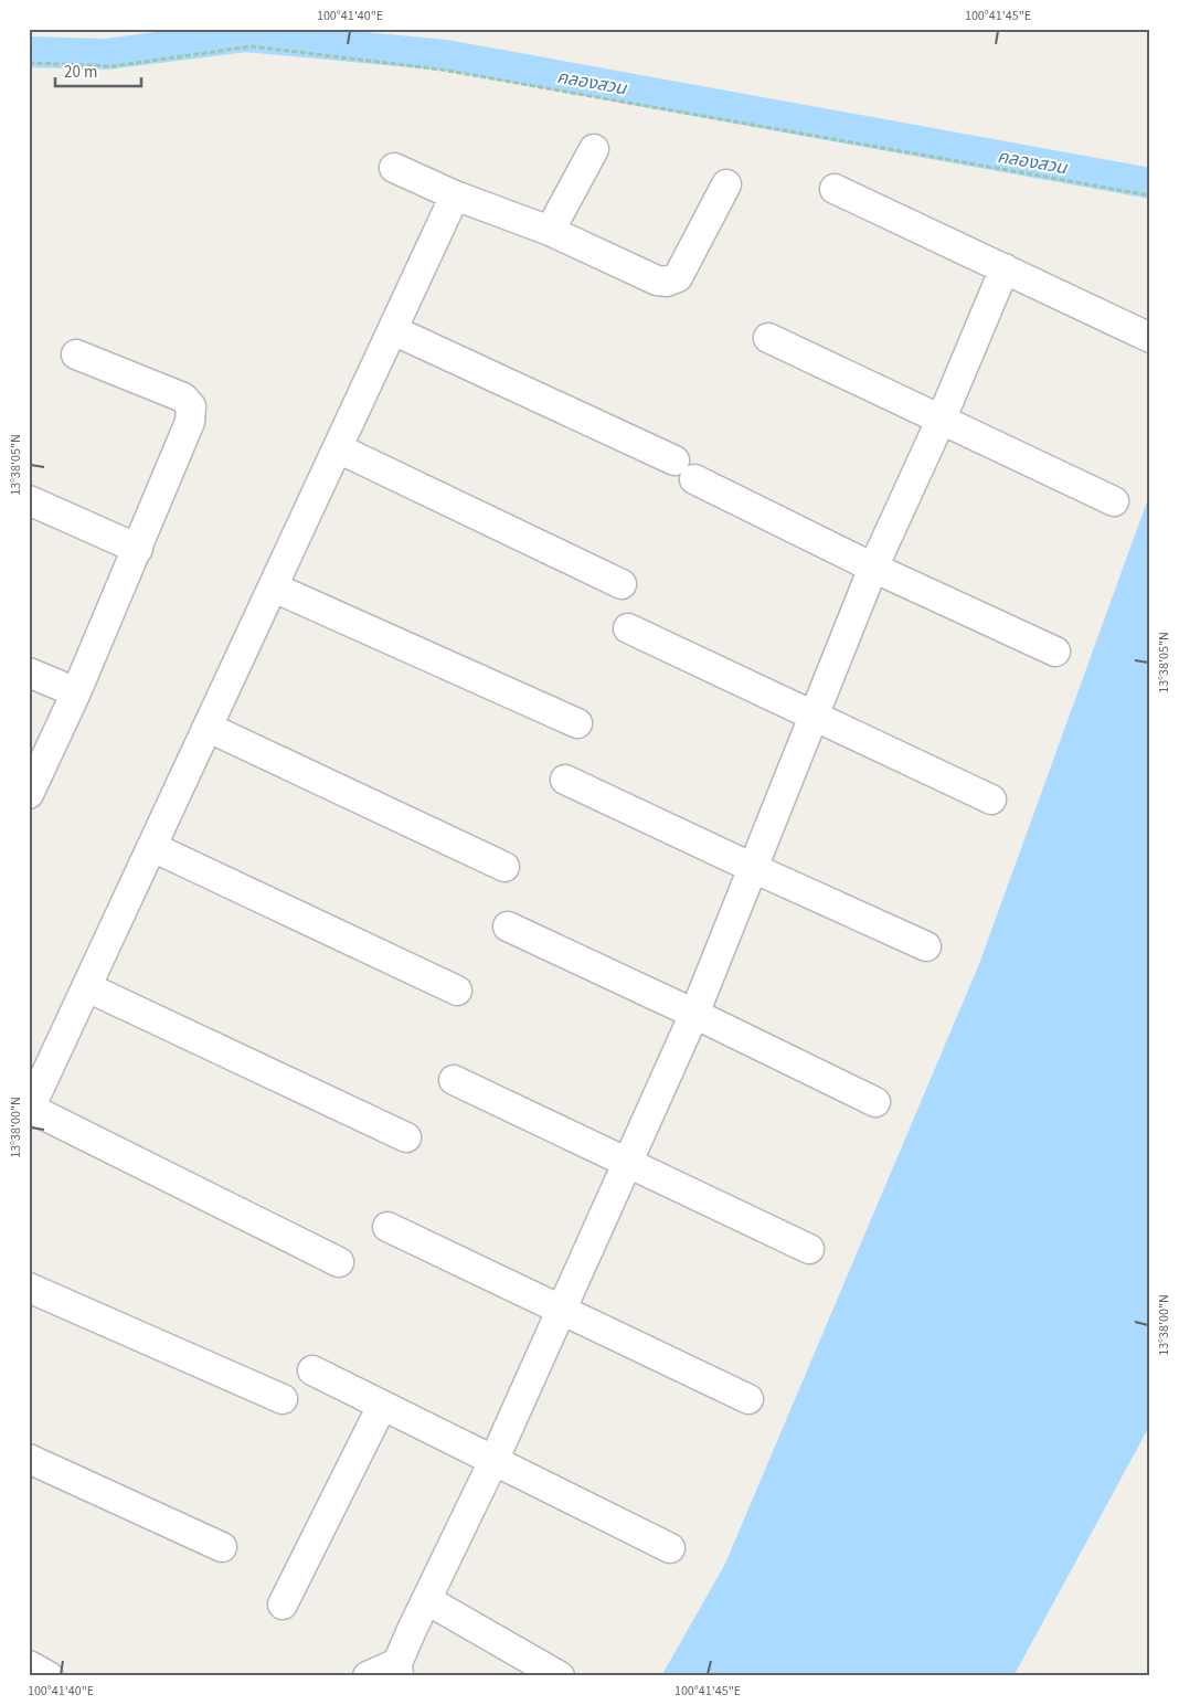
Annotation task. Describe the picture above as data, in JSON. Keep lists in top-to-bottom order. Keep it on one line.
{"water":["คลองสวน"],"scale_bar":"20 m","coordinates":["100°41'40\"E","100°41'45\"E","13°38'05\"N","13°38'00\"N"]}
